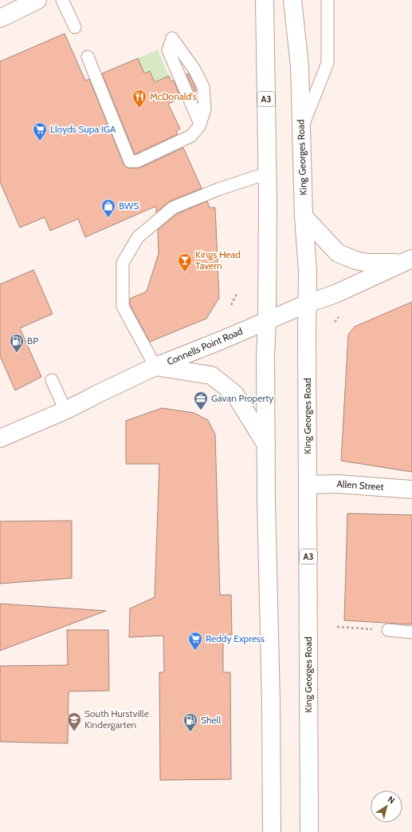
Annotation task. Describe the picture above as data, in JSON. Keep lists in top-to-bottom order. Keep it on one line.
{"streets":{"main road":["A3","King Georges Road","Connells Point Road","Allen Street"]},"crossings":[["A3","Connells Point Road"],["King Georges Road","Connells Point Road"],["King Georges Road","Allen Street"]],"places":{"restaurant":["McDonald's"],"supermarket":["Lloyds Supa IGA","Reddy Express"],"shop":["BWS"],"bar":["Kings Head Tavern"],"fuel station":["BP","Shell"],"office":["Gavan Property"],"school or university":["South Hurstville Kindergarten"]},"north":"top right"}
